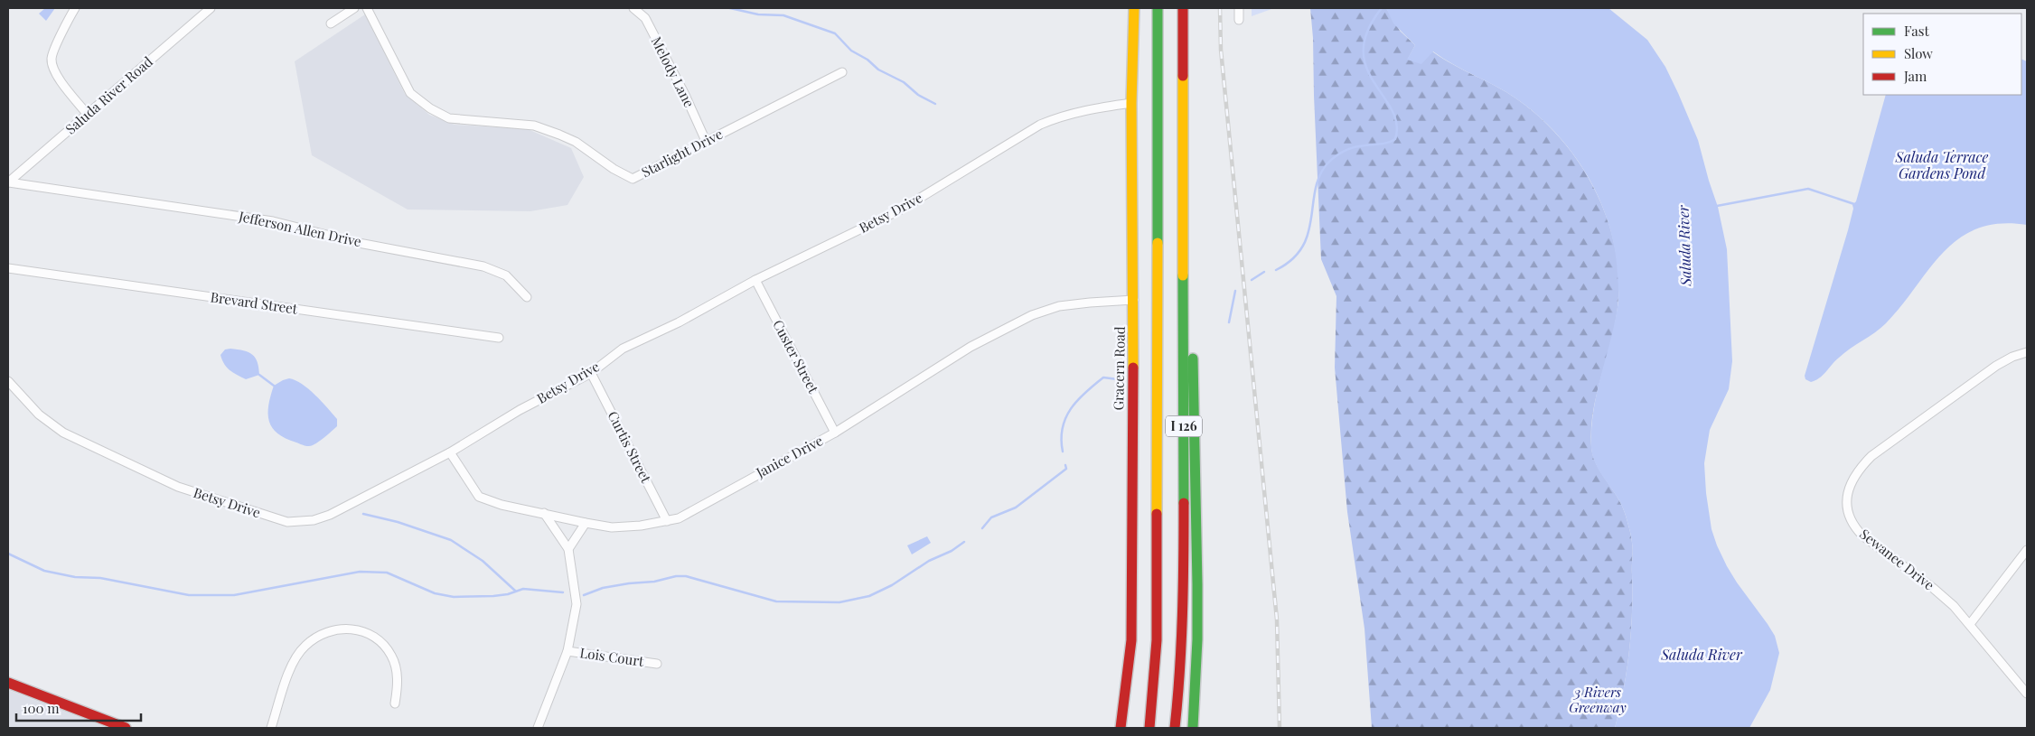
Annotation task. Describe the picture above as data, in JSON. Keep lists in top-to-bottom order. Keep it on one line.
{"streets":{"main road":["Gracern Road","I 126"],"street":["Melody Lane","Saluda River Road","Starlight Drive","Betsy Drive","Jefferson Allen Drive","Brevard Street","Custer Street","Curtis Street","Janice Drive","Sewanee Drive","Lois Court"]},"crossings":[["Melody Lane","Starlight Drive"],["Saluda River Road","Jefferson Allen Drive"],["Betsy Drive","Custer Street"],["Betsy Drive","Gracern Road"],["Betsy Drive","Curtis Street"],["Betsy Drive","Janice Drive"],["Custer Street","Janice Drive"],["Gracern Road","Janice Drive"],["Curtis Street","Janice Drive"]],"water":["Saluda Terrace Gardens Pond","Saluda River"],"parks":["3 Rivers Greenway"],"legend":["Fast","Slow","Jam"],"scale_bar":"100 m"}
